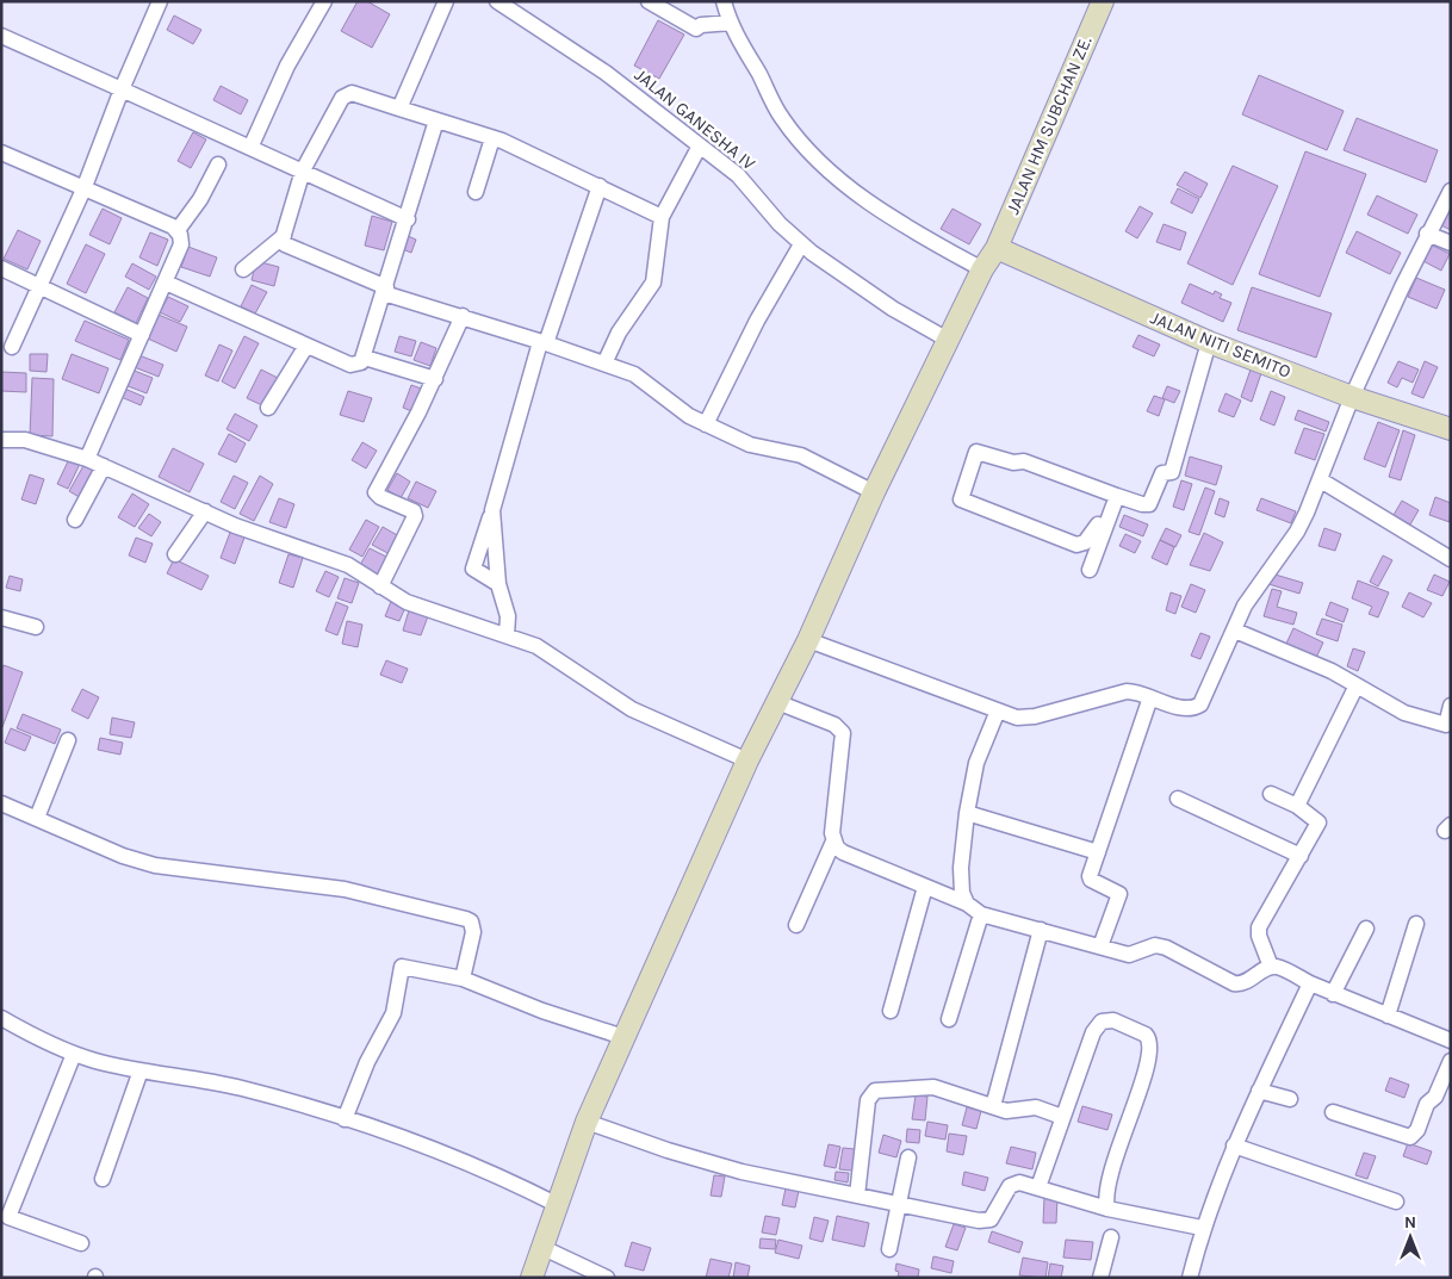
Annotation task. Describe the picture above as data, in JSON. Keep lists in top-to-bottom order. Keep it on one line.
{"streets":{"street":["JALAN GANESHA IV","JALAN HM SUBCHAN ZE.","JALAN NITI SEMITO"]},"crossings":[["JALAN GANESHA IV","JALAN HM SUBCHAN ZE."],["JALAN HM SUBCHAN ZE.","JALAN NITI SEMITO"]],"north":"top"}
